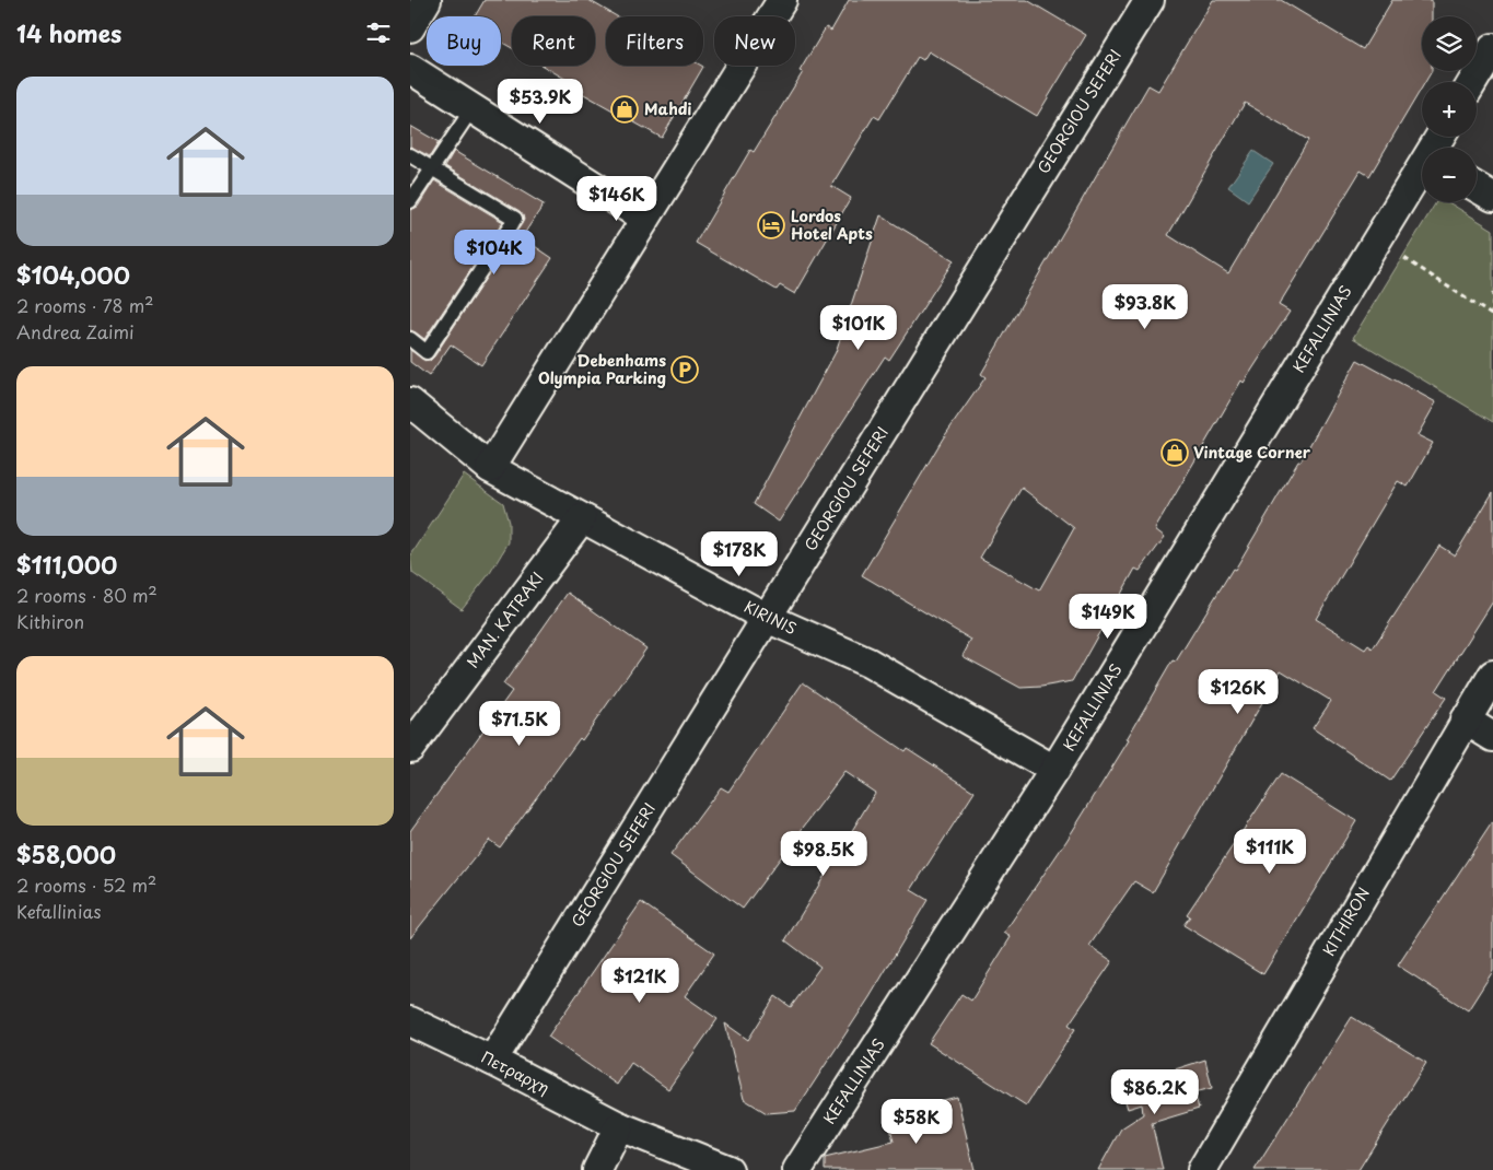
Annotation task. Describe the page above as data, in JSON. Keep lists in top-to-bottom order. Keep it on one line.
{"streets":{"street":["GEORGIOU SEFERI","KEFALLINIAS","KIRINIS","MAN. KATRAKI","KITHIRON","Πετραρχη"]},"crossings":[["GEORGIOU SEFERI","KIRINIS"],["GEORGIOU SEFERI","Πετραρχη"],["KEFALLINIAS","KIRINIS"],["KIRINIS","MAN. KATRAKI"]],"places":{"shop":["Mahdi","Vintage Corner"],"hotel":["Lordos Hotel Apts"],"parking":["Debenhams Olympia Parking"]},"page":{"heading":"14 homes","map_buttons":["+","−"],"chip":["Buy","Rent","Filters","New"],"list":[{"name":"$104,000","note":"2 rooms · 78 m² · Andrea Zaimi"},{"name":"$111,000","note":"2 rooms · 80 m² · Kithiron"},{"name":"$58,000","note":"2 rooms · 52 m² · Kefallinias"}],"price":["$53.9K","$146K","$104K","$93.8K","$101K","$178K","$149K","$126K","$71.5K","$111K","$98.5K","$121K","$86.2K","$58K"]}}
